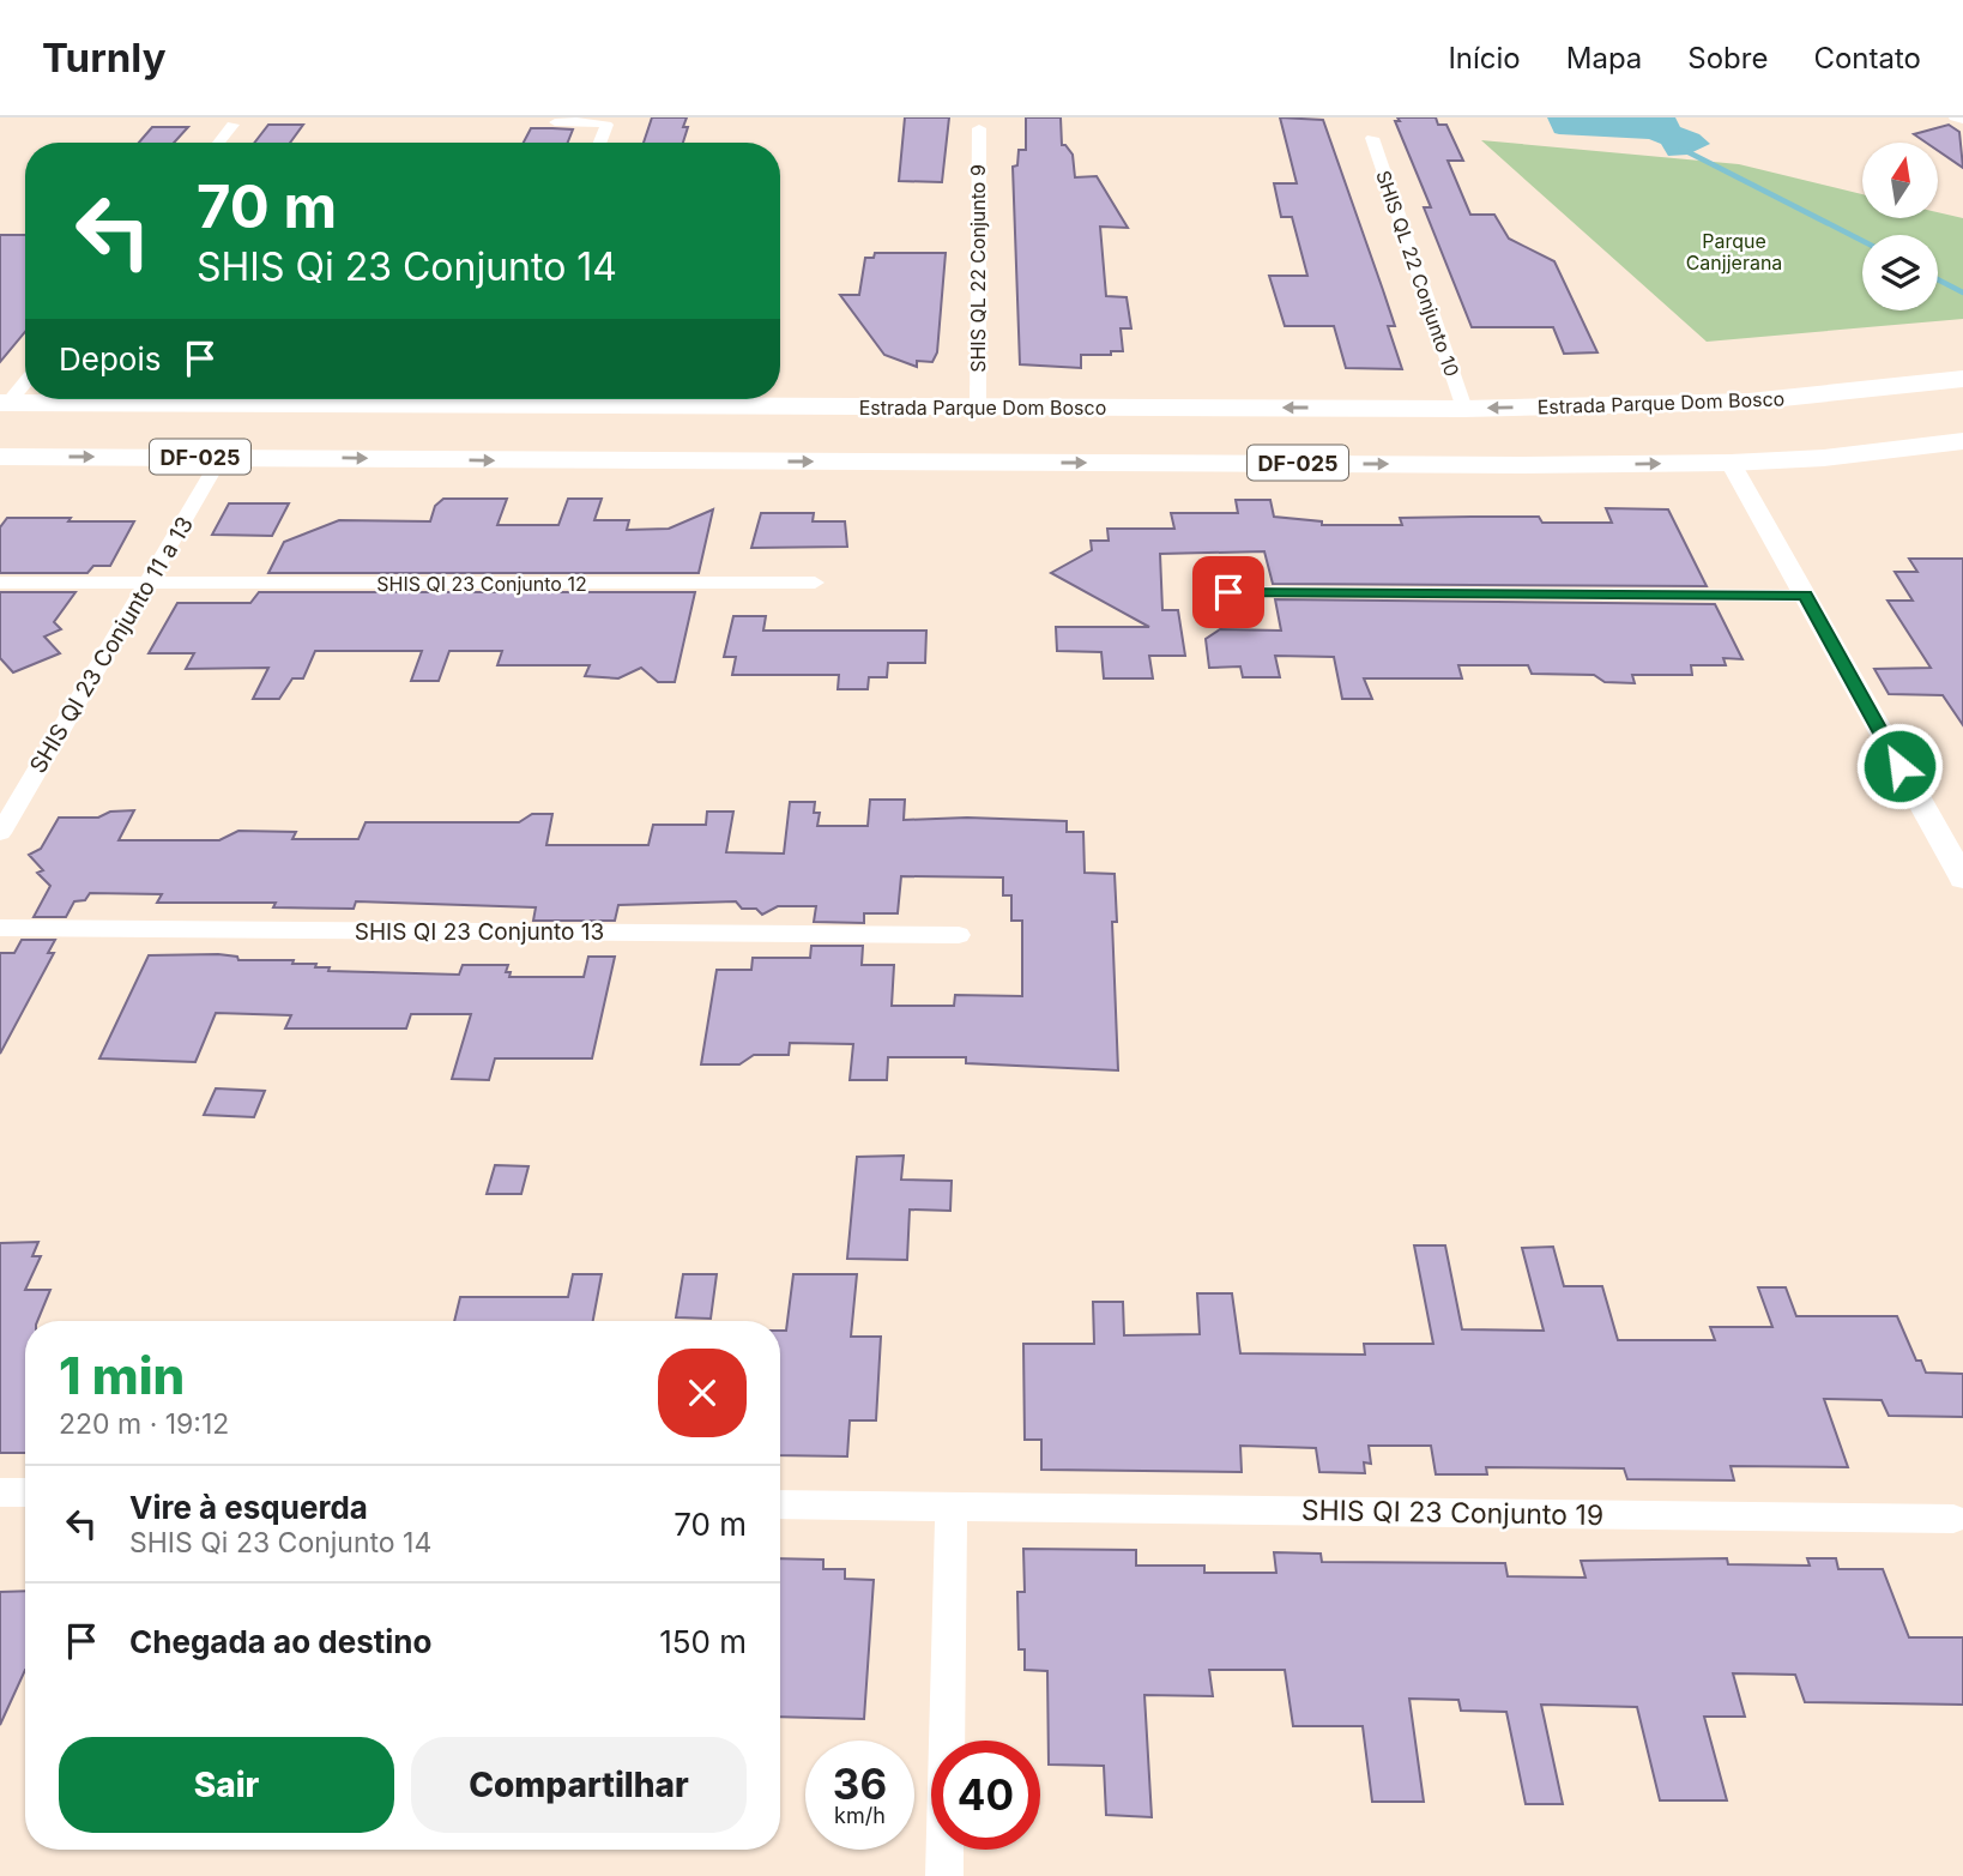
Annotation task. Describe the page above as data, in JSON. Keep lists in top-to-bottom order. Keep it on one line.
{"streets":{"main road":["Estrada Parque Dom Bosco","DF-025"],"street":["SHIS QL 22 Conjunto 9","SHIS QL 22 Conjunto 10","SHIS QI 23 Conjunto 12","SHIS QI 23 Conjunto 11 a 13","SHIS QI 23 Conjunto 13","SHIS QI 23 Conjunto 19"]},"crossings":[["SHIS QL 22 Conjunto 9","Estrada Parque Dom Bosco"],["SHIS QL 22 Conjunto 10","Estrada Parque Dom Bosco"],["DF-025","SHIS QI 23 Conjunto 11 a 13"],["SHIS QI 23 Conjunto 12","SHIS QI 23 Conjunto 11 a 13"]],"parks":["Parque Canjjerana"],"north":"top","page":{"header":"Turnly","nav":["Início","Mapa","Sobre","Contato"],"turn":["70 m","SHIS Qi 23 Conjunto 14"],"then":"Depois","heading":["1 min","220 m · 19:12"],"list":[{"name":"Vire à esquerda","note":"SHIS Qi 23 Conjunto 14","value":"70 m"},{"name":"Chegada ao destino","value":"150 m"}],"buttons":["Sair","Compartilhar"],"speed":"36 km/h","limit":"40"}}
